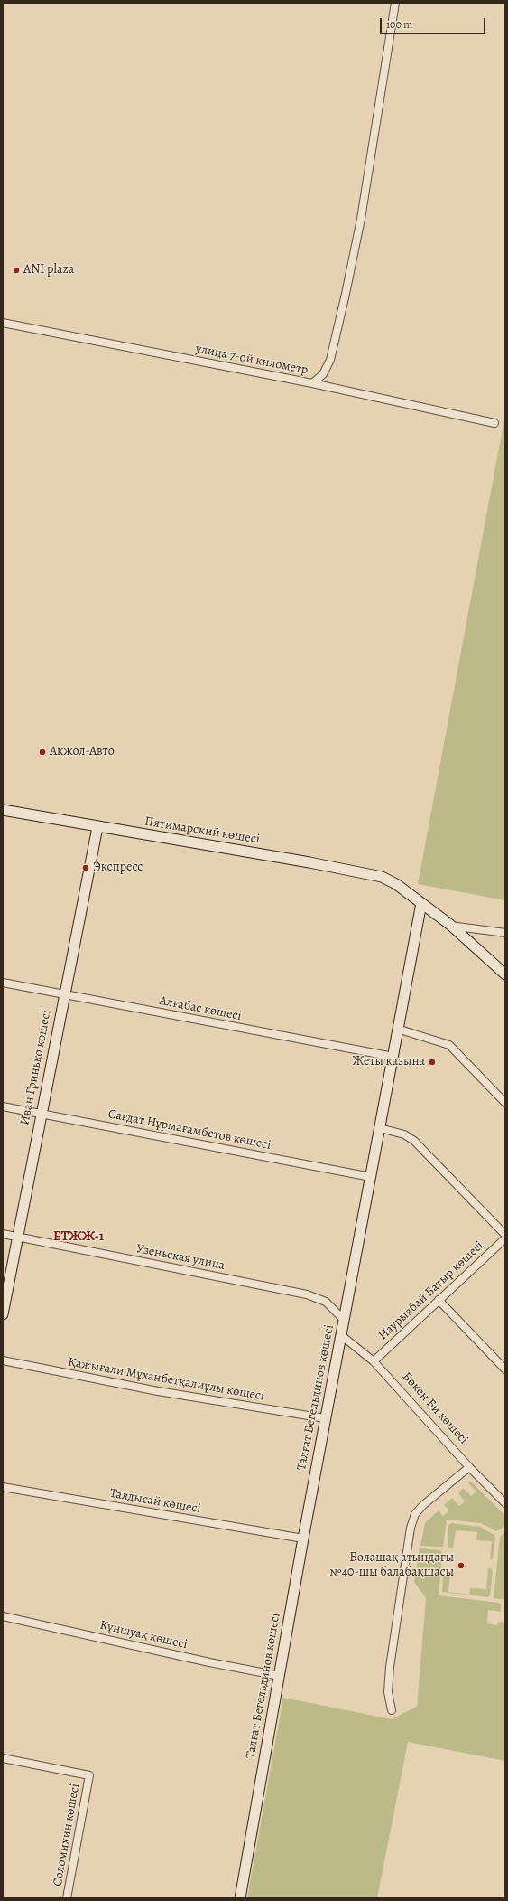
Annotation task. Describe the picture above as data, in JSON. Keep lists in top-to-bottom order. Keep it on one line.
{"streets":{"main road":["Пятимарский көшесі","Иван Гринько көшесі","Талғат Бегельдинов көшесі"],"street":["улица 7-ой километр","Алғабас көшесі","Сағдат Нұрмағамбетов көшесі","Узеньская улица","Наурызбай Батыр көшесі","Қажығали Мұханбетқалиұлы көшесі","Бөкен Би көшесі","Талдысай көшесі","Күншуақ көшесі","Соломихин көшесі"]},"crossings":[["Пятимарский көшесі","Иван Гринько көшесі"],["Пятимарский көшесі","Талғат Бегельдинов көшесі"],["Алғабас көшесі","Иван Гринько көшесі"],["Алғабас көшесі","Талғат Бегельдинов көшесі"],["Иван Гринько көшесі","Сағдат Нұрмағамбетов көшесі"],["Иван Гринько көшесі","Узеньская улица"],["Сағдат Нұрмағамбетов көшесі","Талғат Бегельдинов көшесі"],["Узеньская улица","Талғат Бегельдинов көшесі"],["Наурызбай Батыр көшесі","Бөкен Би көшесі"],["Қажығали Мұханбетқалиұлы көшесі","Талғат Бегельдинов көшесі"],["Талғат Бегельдинов көшесі","Бөкен Би көшесі"],["Талғат Бегельдинов көшесі","Талдысай көшесі"],["Талғат Бегельдинов көшесі","Күншуақ көшесі"]],"districts":["ЕТЖЖ-1"],"places":["ANI plaza","Акжол-Авто","Экспресс","Жеты казына","Болашақ атындағы №40-шы балабақшасы"],"scale_bar":"100 m"}
